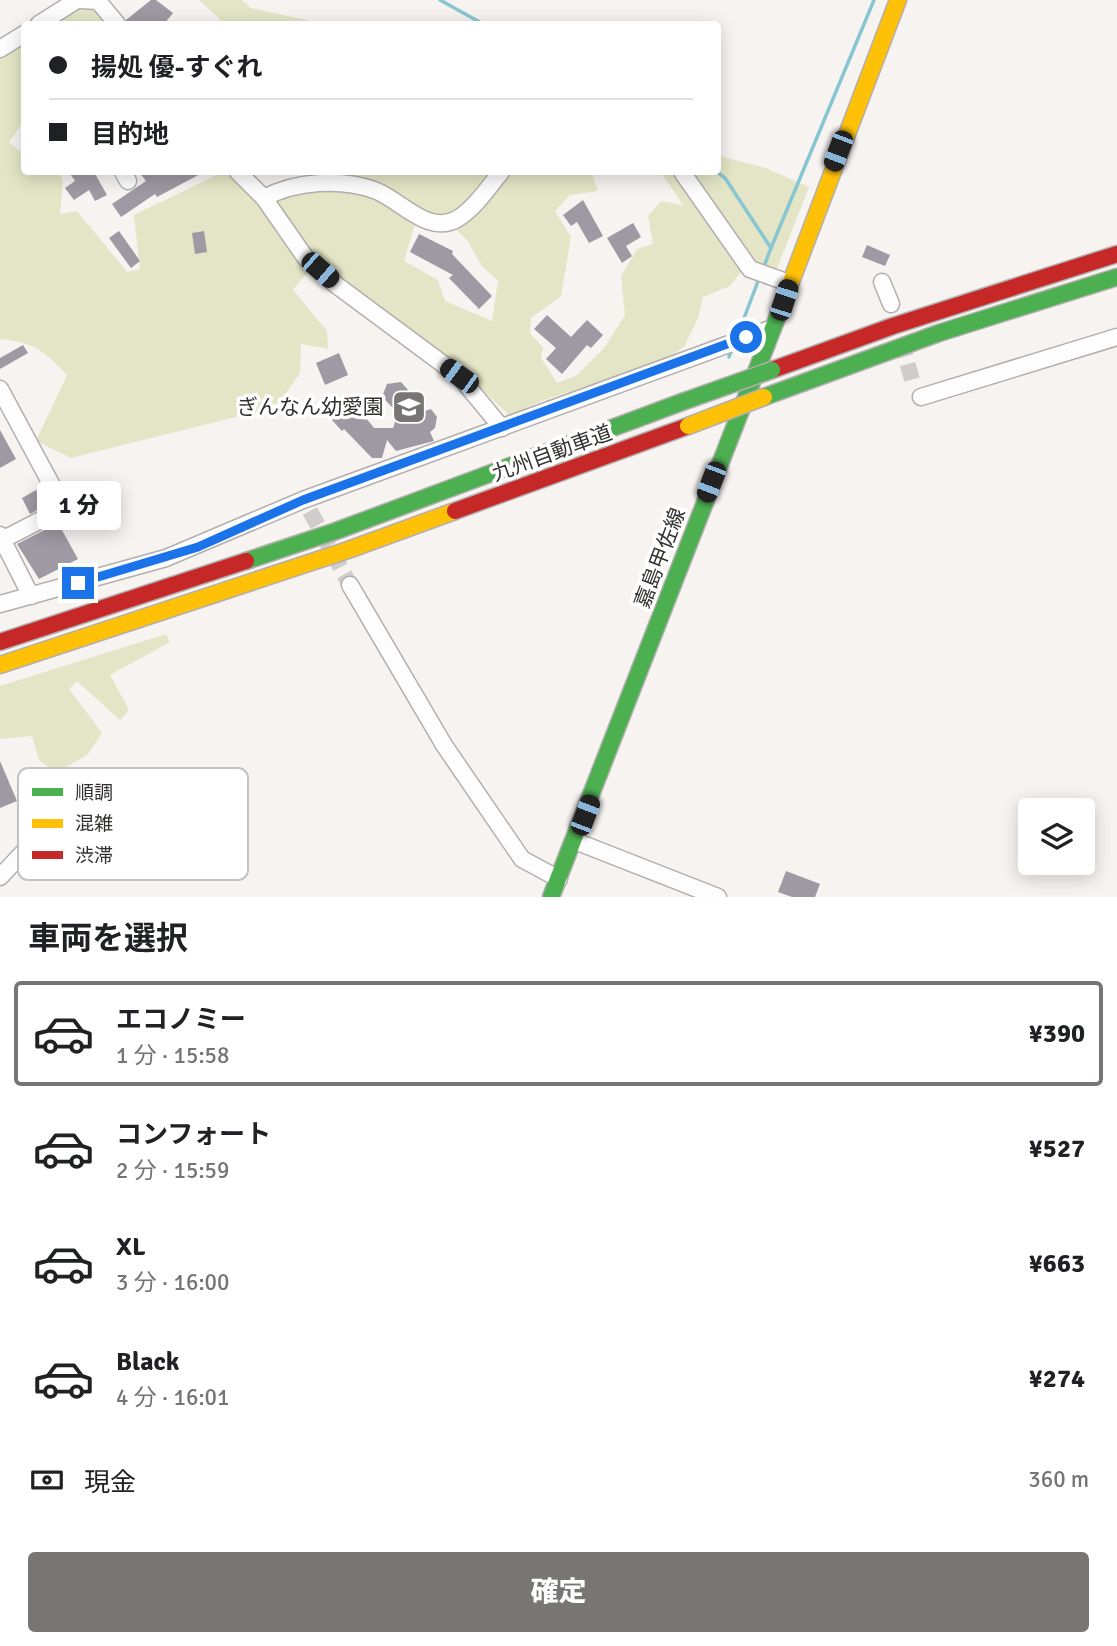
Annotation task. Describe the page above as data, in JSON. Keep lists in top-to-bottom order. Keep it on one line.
{"streets":{"main road":["九州自動車道","嘉島甲佐線"]},"places":{"school or university":["ぎんなん幼愛園"]},"legend":["順調","混雑","渋滞"],"page":{"banner":["揚処 優-すぐれ","目的地"],"bubble":"1 分","heading":"車両を選択","list":[{"name":"エコノミー","note":"1 分 · 15:58","value":"¥390"},{"name":"コンフォート","note":"2 分 · 15:59","value":"¥527"},{"name":"XL","note":"3 分 · 16:00","value":"¥663"},{"name":"Black","note":"4 分 · 16:01","value":"¥274"}],"pay":["現金","360 m"],"buttons":"確定"}}
